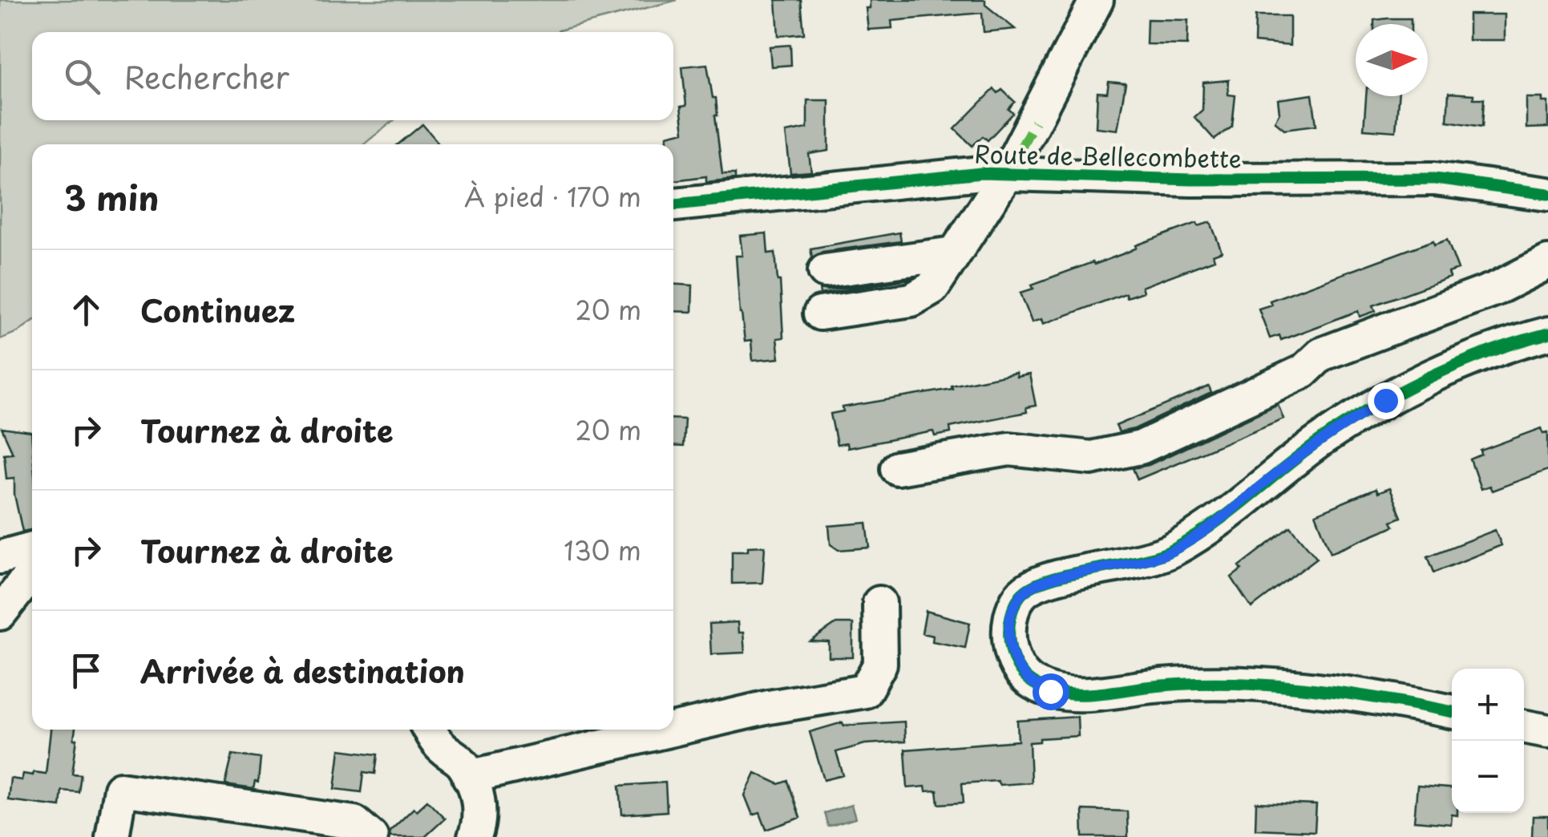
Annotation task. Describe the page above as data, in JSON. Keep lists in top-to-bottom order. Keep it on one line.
{"streets":{"street":["Route de Bellecombette"]},"north":"right","page":{"search":"Rechercher","heading":["3 min","À pied · 170 m"],"list":[["Continuez","20 m"],["Tournez à droite","20 m"],["Tournez à droite","130 m"],"Arrivée à destination"],"map_buttons":["+","−"]}}
